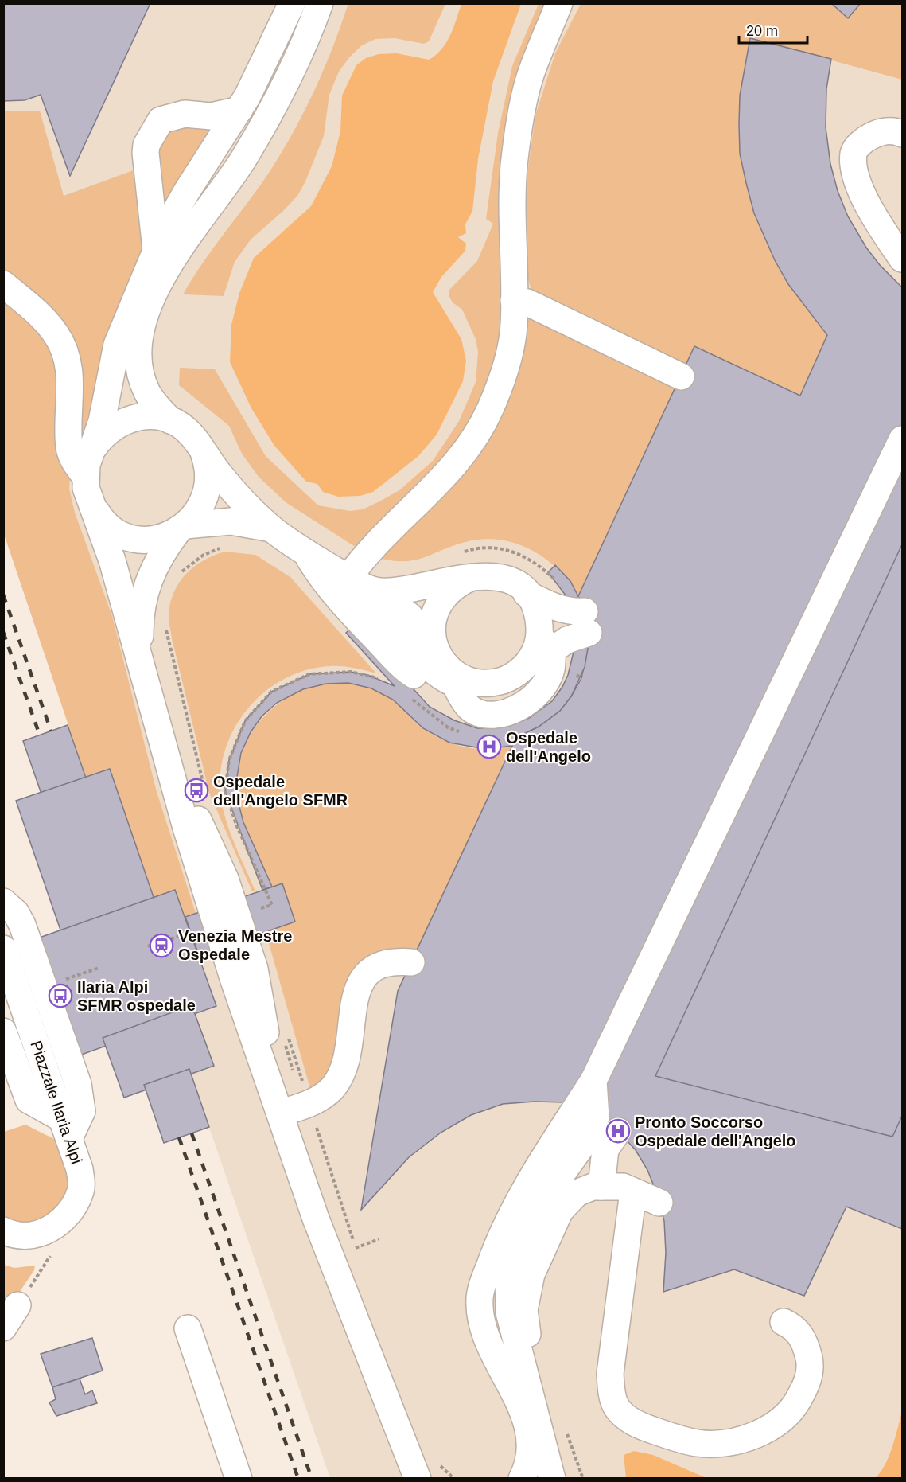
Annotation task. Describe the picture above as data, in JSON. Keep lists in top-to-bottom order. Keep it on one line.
{"streets":{"street":["Piazzale Ilaria Alpi"]},"places":{"hospital":["Ospedale dell'Angelo","Pronto Soccorso Ospedale dell'Angelo"],"bus stop":["Ospedale dell'Angelo SFMR","Ilaria Alpi SFMR ospedale"],"station":["Venezia Mestre Ospedale"]},"scale_bar":"20 m"}
